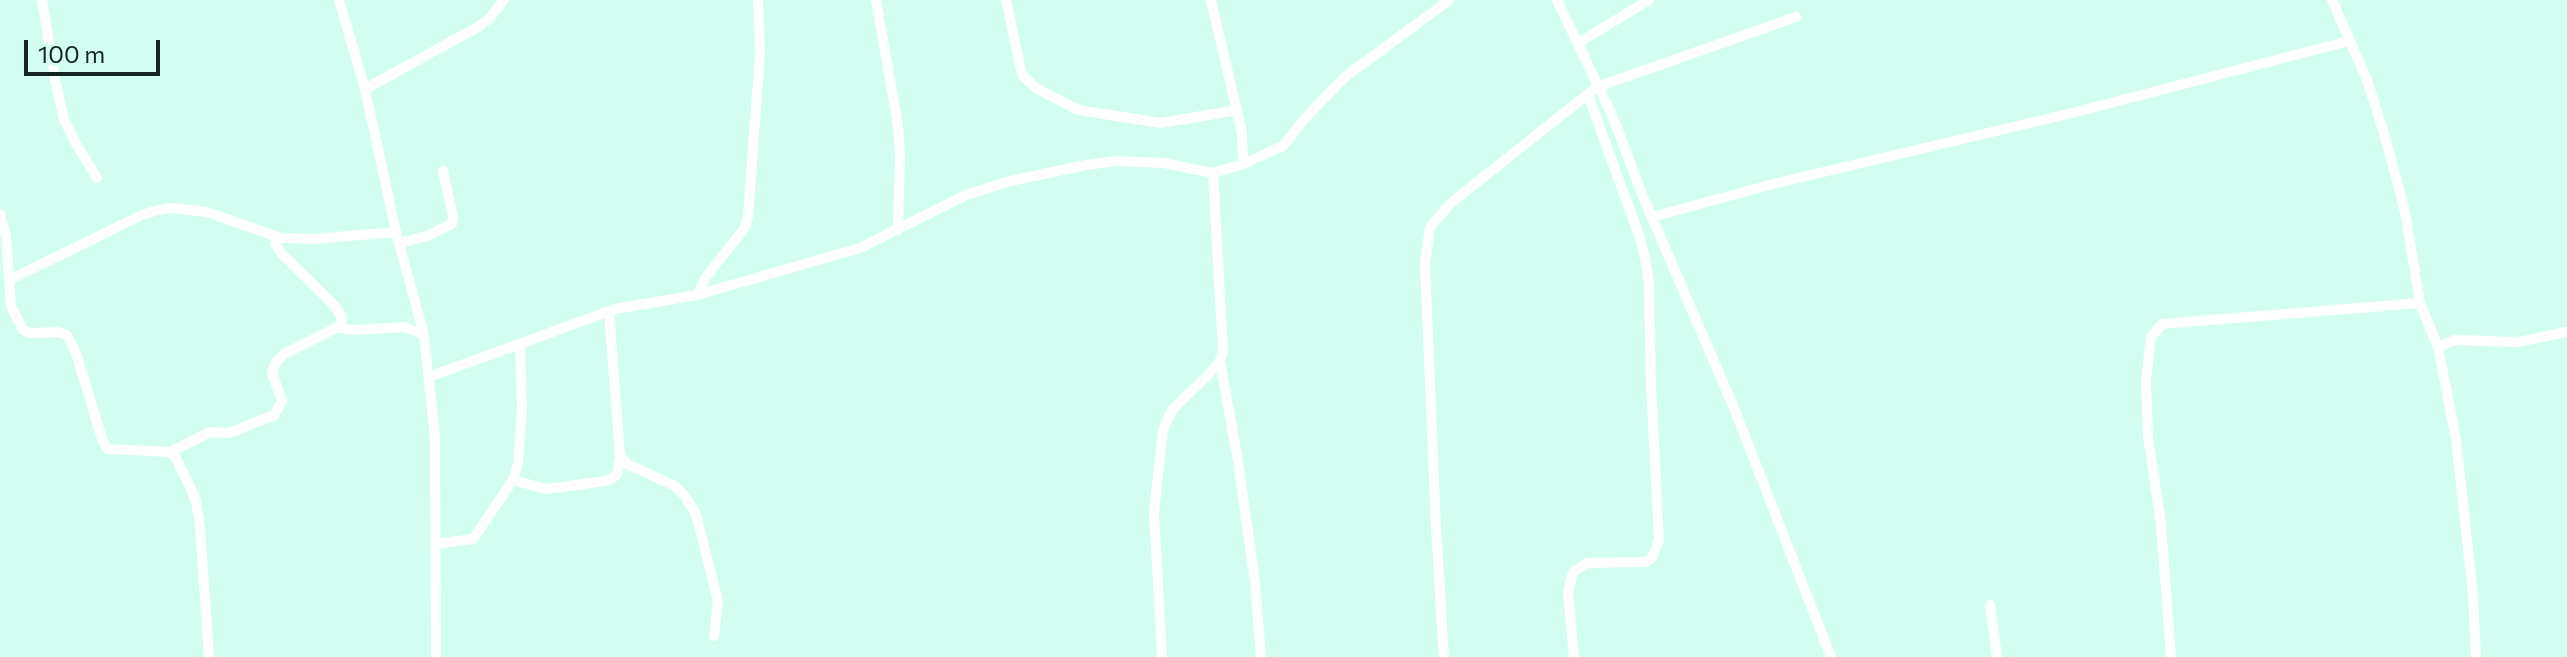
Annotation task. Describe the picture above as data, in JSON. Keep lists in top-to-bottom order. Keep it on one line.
{"scale_bar":"100 m"}
